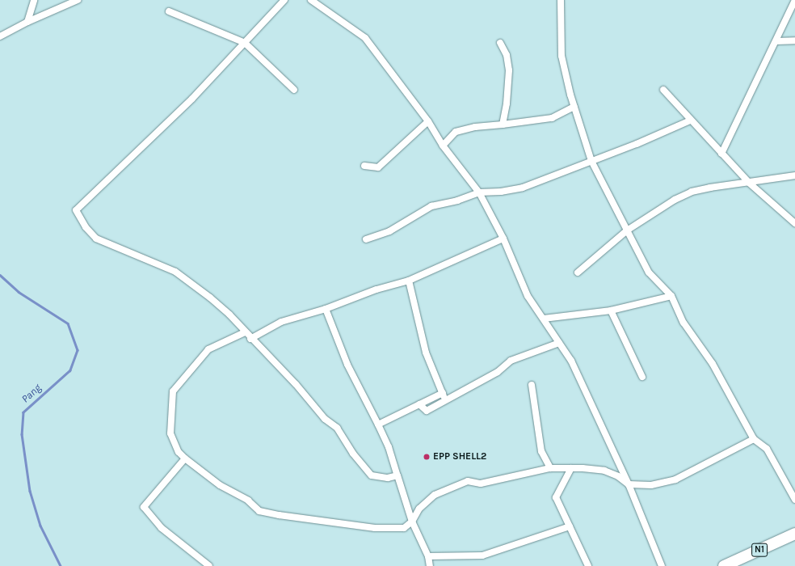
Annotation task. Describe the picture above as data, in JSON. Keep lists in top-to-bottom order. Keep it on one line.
{"streets":{"highway":["N1"]},"water":["Pang"],"places":["EPP SHELL2"]}
